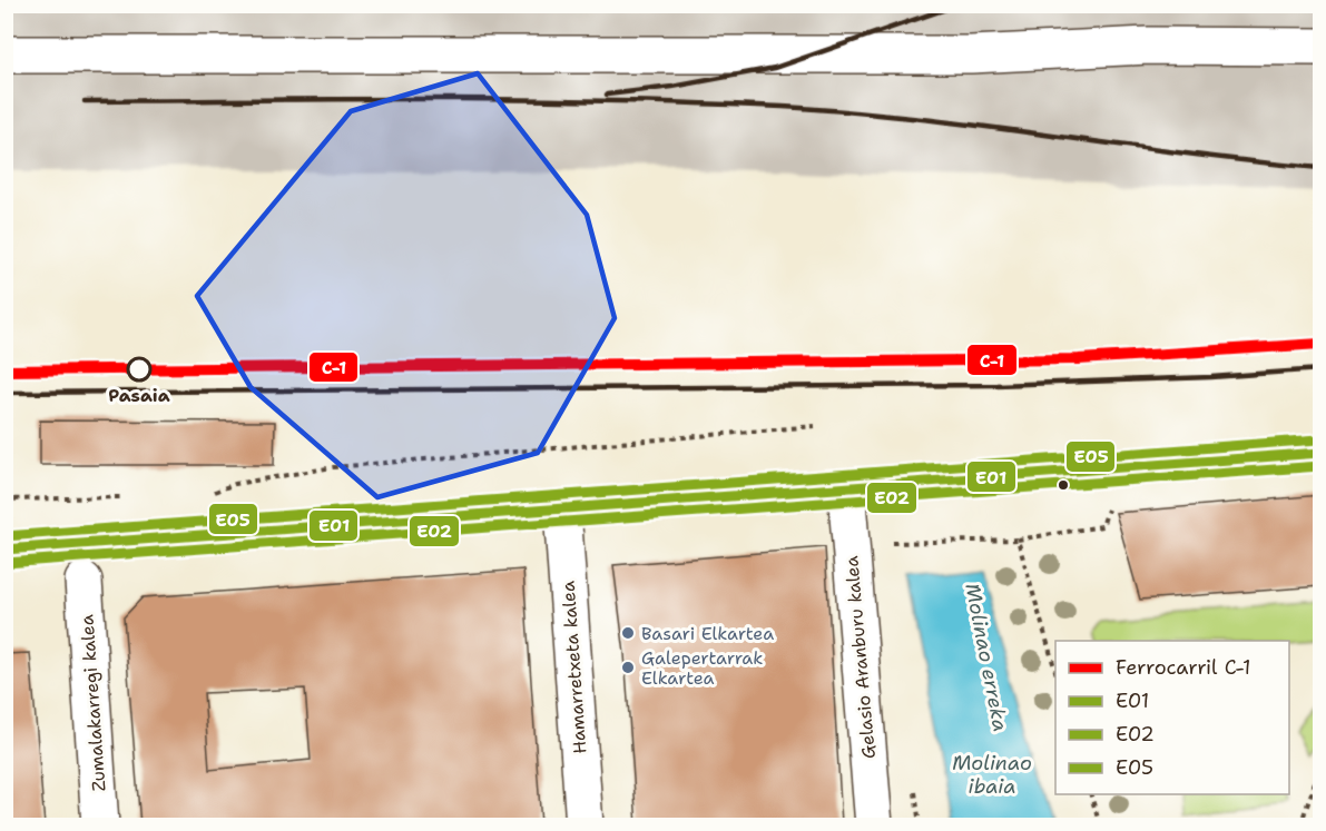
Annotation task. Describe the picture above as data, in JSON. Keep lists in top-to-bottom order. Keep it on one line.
{"streets":{"street":["Gelasio Aranburu kalea","Hamarretxeta kalea","Zumalakarregi kalea"]},"water":["Molinao erreka","Molinao ibaia"],"places":["Pasaia","Basari Elkartea","Galepertarrak Elkartea"],"lines":["rail line C-1","transit line E05","transit line E01","transit line E02"],"legend":["Ferrocarril C-1","E01","E02","E05"]}
